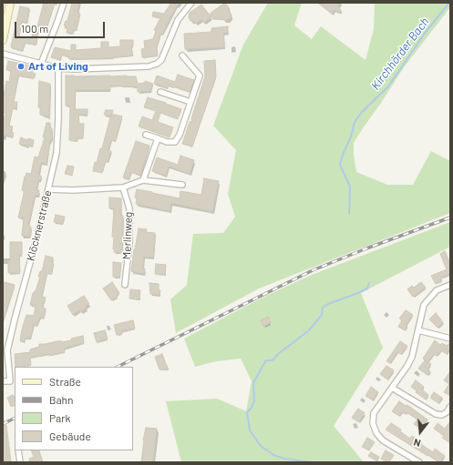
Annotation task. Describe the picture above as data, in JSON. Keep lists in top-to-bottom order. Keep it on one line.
{"streets":{"street":["Klöcknerstraße","Merlinweg"]},"water":["Kirchhörder Bach"],"places":["Art of Living"],"legend":["Straße","Bahn","Park","Gebäude"],"scale_bar":"100 m","north":"bottom"}
